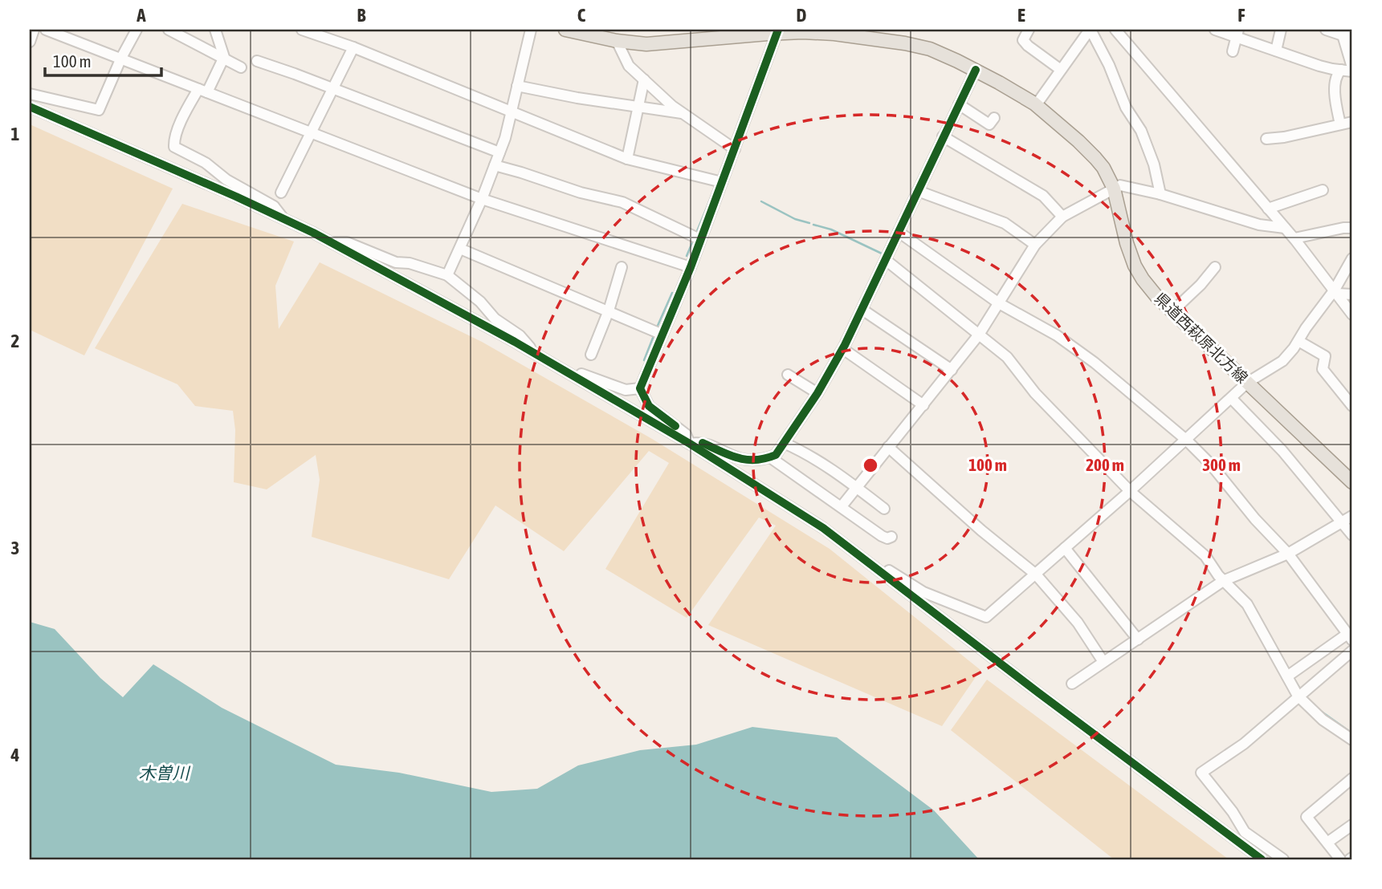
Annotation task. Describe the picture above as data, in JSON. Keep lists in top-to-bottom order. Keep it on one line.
{"streets":{"main road":["県道西萩原北方線"]},"water":["木曽川"],"scale_bar":"100 m","grid":{"columns":["A","B","C","D","E","F"],"rows":["1","2","3","4"]},"rings":["100 m","200 m","300 m"]}
